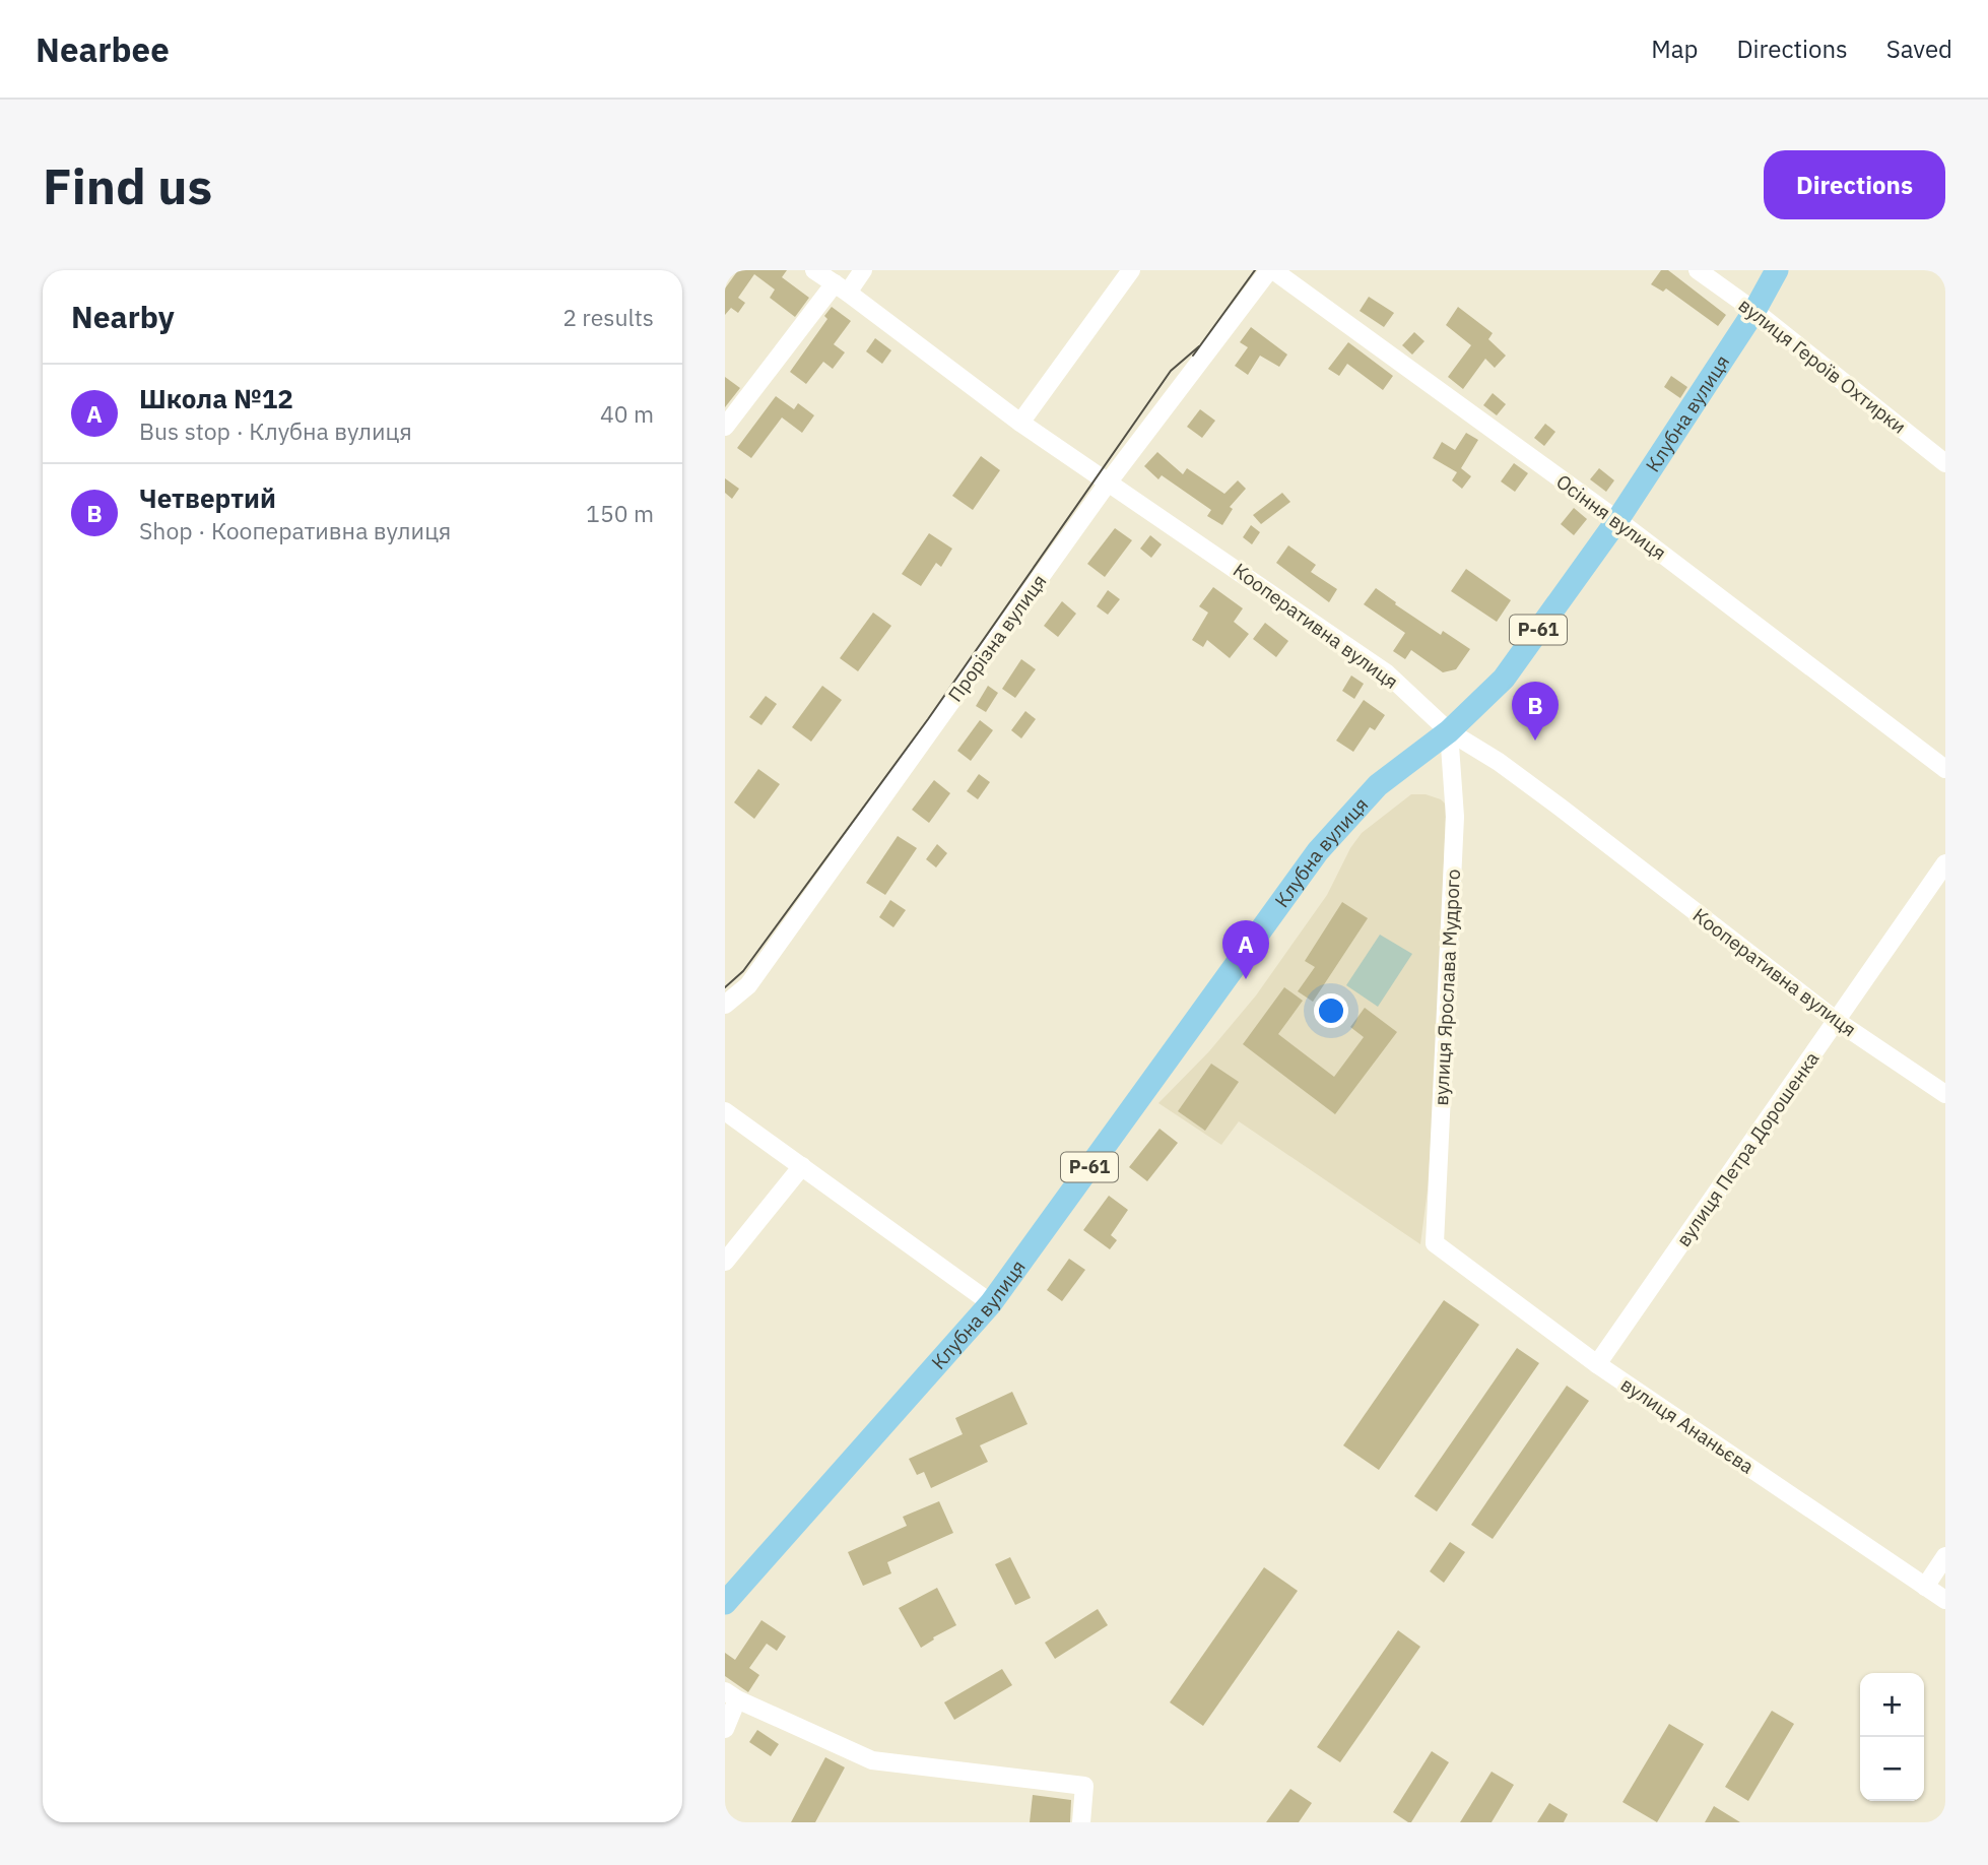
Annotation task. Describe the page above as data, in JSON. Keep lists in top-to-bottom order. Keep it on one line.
{"streets":{"main road":["Клубна вулиця","Р-61"],"street":["вулиця Героїв Охтирки","Осіння вулиця","Кооперативна вулиця","Прорізна вулиця","вулиця Ярослава Мудрого","вулиця Петра Дорошенка","вулиця Ананьєва"]},"crossings":[["вулиця Героїв Охтирки","Клубна вулиця"],["Клубна вулиця","Осіння вулиця"],["Клубна вулиця","Кооперативна вулиця"],["Клубна вулиця","вулиця Ярослава Мудрого"],["Осіння вулиця","Прорізна вулиця"],["Кооперативна вулиця","Прорізна вулиця"],["Кооперативна вулиця","вулиця Ярослава Мудрого"],["Кооперативна вулиця","вулиця Петра Дорошенка"],["вулиця Ярослава Мудрого","вулиця Ананьєва"],["вулиця Петра Дорошенка","вулиця Ананьєва"]],"page":{"header":"Nearbee","nav":["Map","Directions","Saved"],"buttons":"Directions","title":"Find us","heading":["Nearby","2 results"],"list":[{"mark":"A","name":"Школа №12","note":"Bus stop · Клубна вулиця","value":"40 m"},{"mark":"B","name":"Четвертий","note":"Shop · Кооперативна вулиця","value":"150 m"}],"pins":["B","A"],"map_buttons":["+","−"]}}
